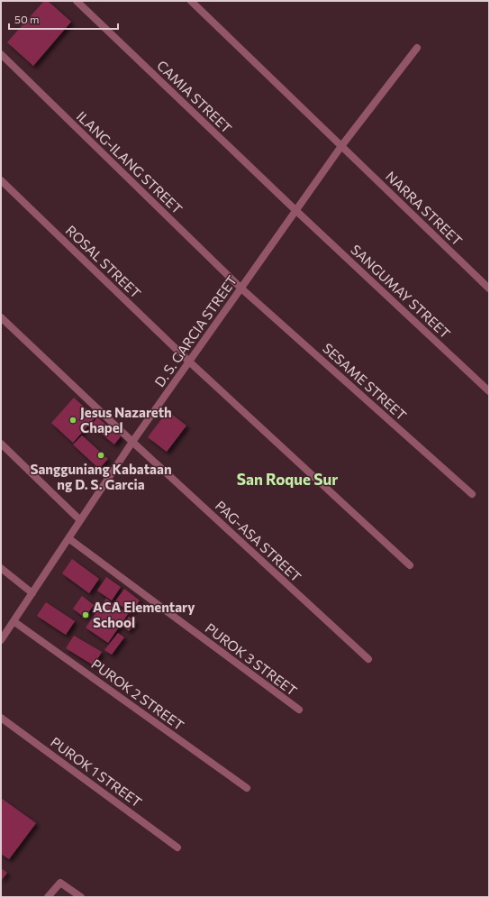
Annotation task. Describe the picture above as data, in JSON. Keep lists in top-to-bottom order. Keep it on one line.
{"streets":{"street":["CAMIA STREET","ILANG-ILANG STREET","NARRA STREET","ROSAL STREET","SANGUMAY STREET","D. S. GARCIA STREET","SESAME STREET","PAG-ASA STREET","PUROK 3 STREET","PUROK 2 STREET","PUROK 1 STREET"]},"crossings":[["CAMIA STREET","SANGUMAY STREET"],["CAMIA STREET","D. S. GARCIA STREET"],["ILANG-ILANG STREET","D. S. GARCIA STREET"],["ILANG-ILANG STREET","SESAME STREET"],["NARRA STREET","D. S. GARCIA STREET"],["ROSAL STREET","D. S. GARCIA STREET"],["SANGUMAY STREET","D. S. GARCIA STREET"],["D. S. GARCIA STREET","SESAME STREET"],["D. S. GARCIA STREET","PAG-ASA STREET"],["D. S. GARCIA STREET","PUROK 3 STREET"],["D. S. GARCIA STREET","PUROK 2 STREET"]],"districts":["San Roque Sur"],"places":["Jesus Nazareth Chapel","Sangguniang Kabataan ng D. S. Garcia","ACA Elementary School"],"scale_bar":"50 m"}
